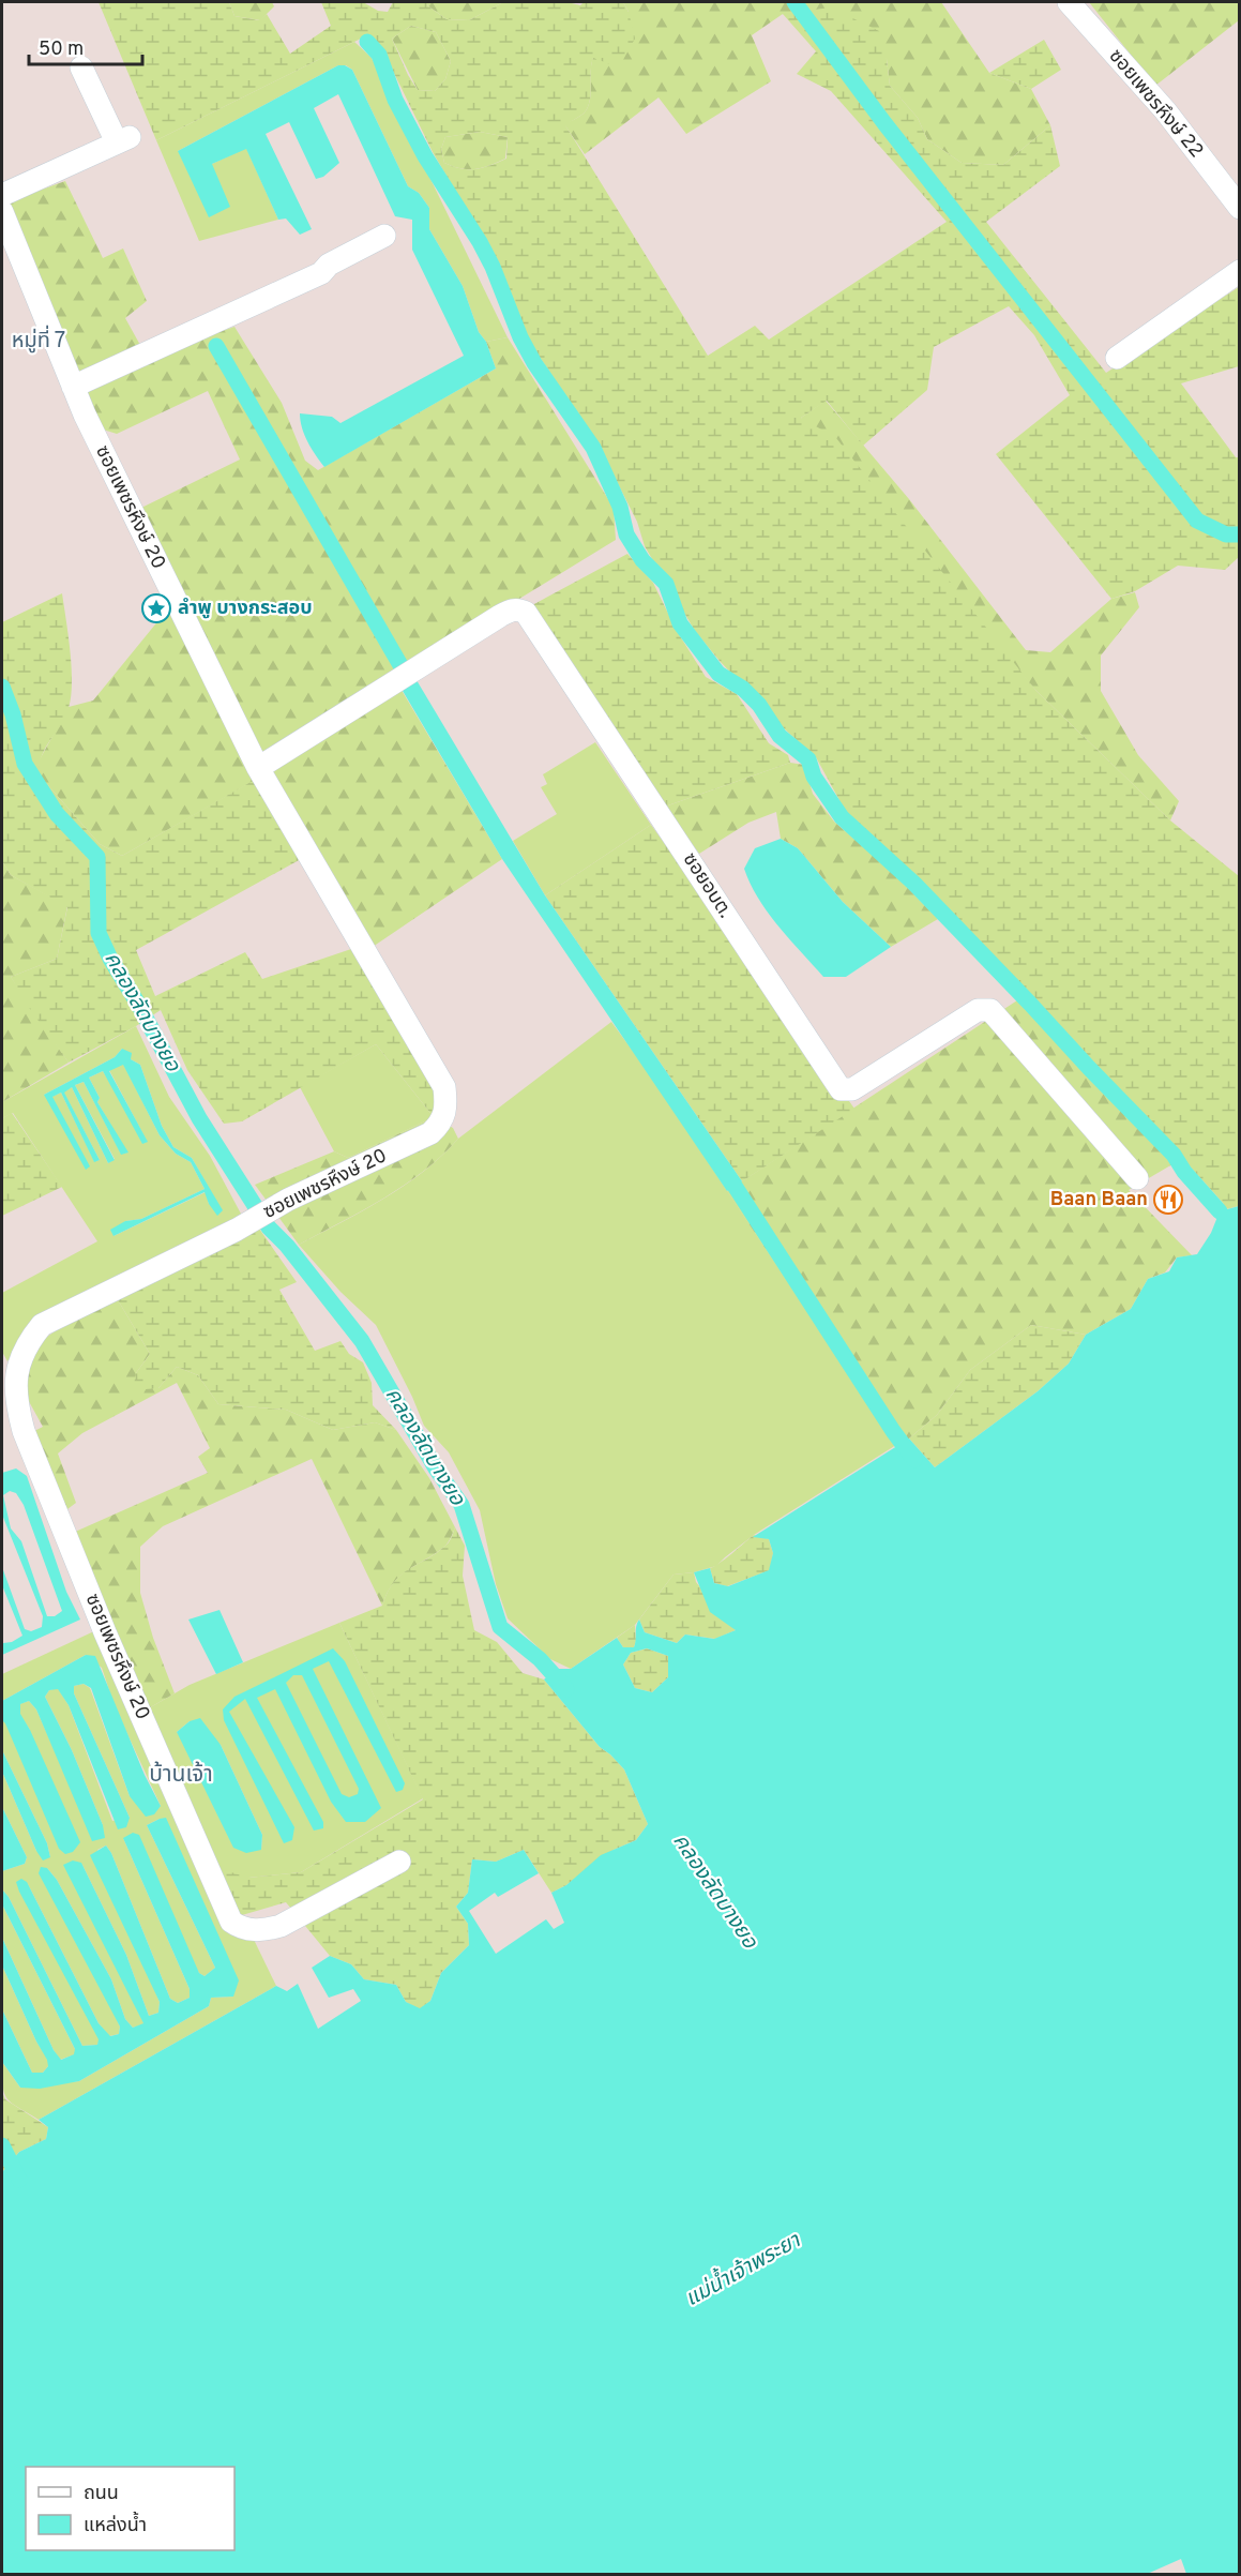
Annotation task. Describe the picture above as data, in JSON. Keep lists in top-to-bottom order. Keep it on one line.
{"streets":{"street":["ซอยเพชรหึงษ์ 22","ซอยเพชรหึงษ์ 20","ซอยอบต."]},"crossings":[["ซอยเพชรหึงษ์ 20","ซอยอบต."]],"districts":["หมู่ที่ 7","บ้านเจ้า"],"water":["คลองลัดบางยอ","แม่น้ำเจ้าพระยา"],"places":{"place":["ลำพู บางกระสอบ"],"restaurant":["Baan Baan"]},"legend":["ถนน","แหล่งน้ำ"],"scale_bar":"50 m"}
